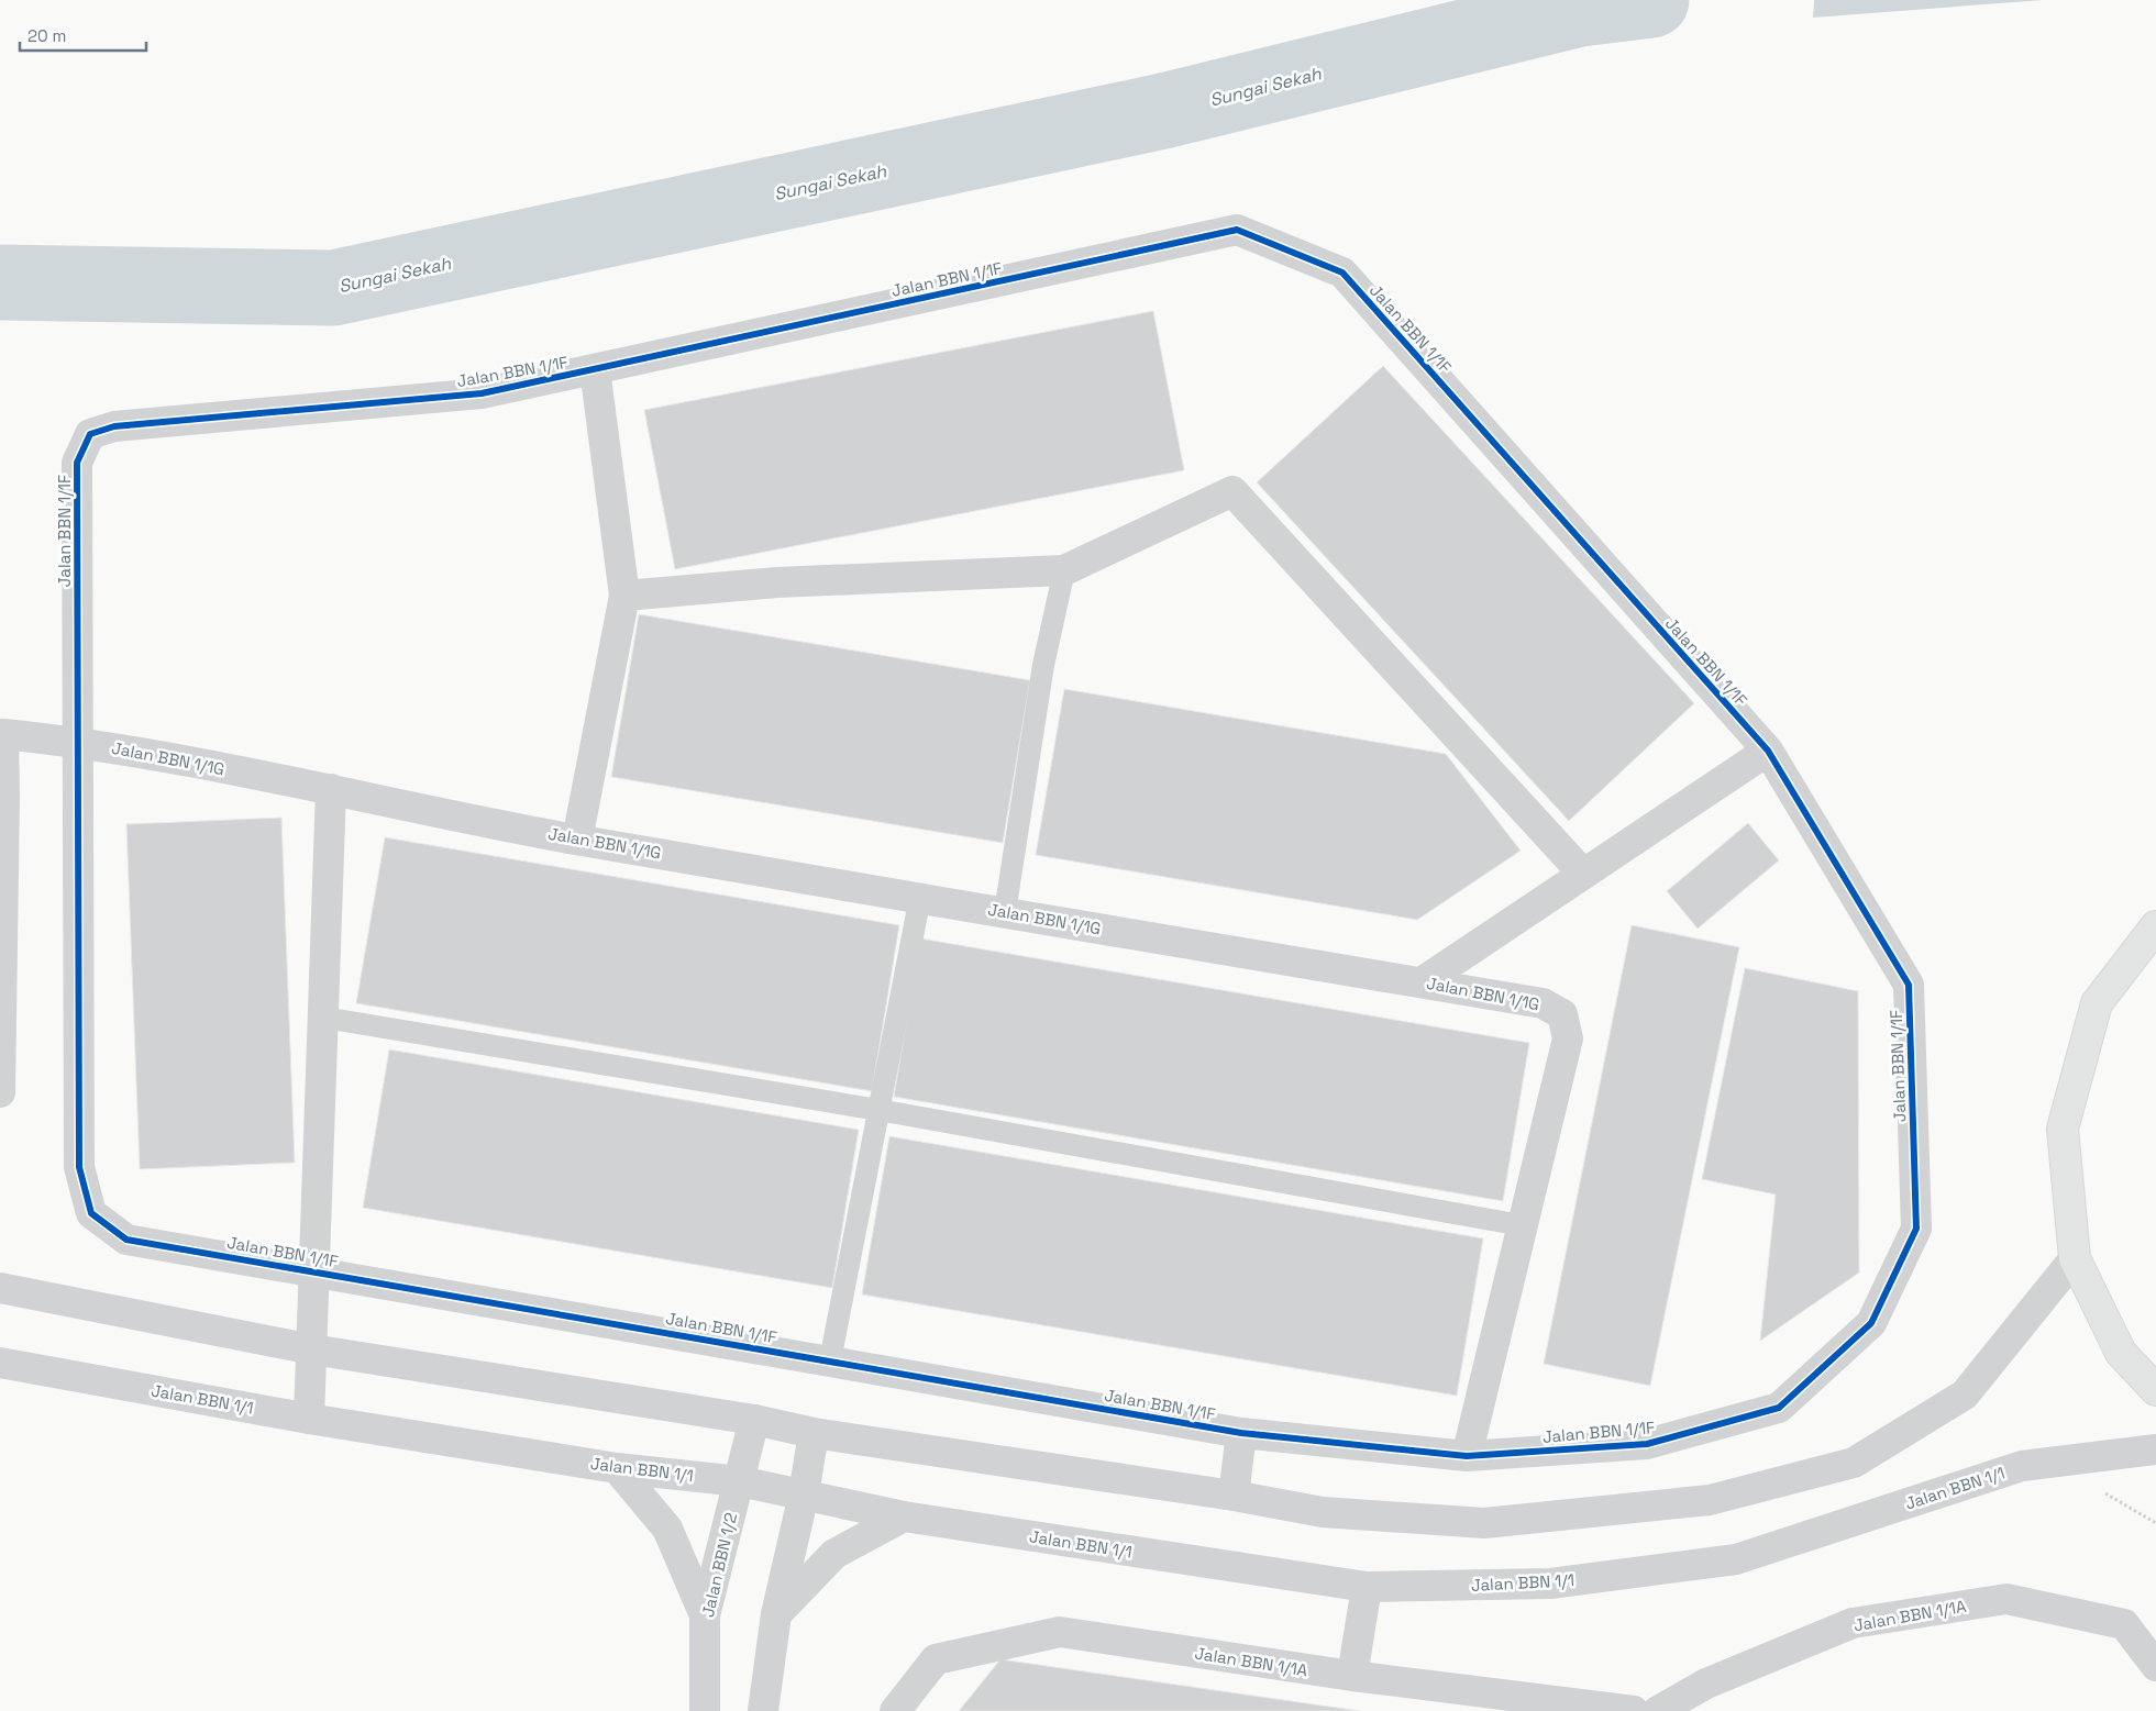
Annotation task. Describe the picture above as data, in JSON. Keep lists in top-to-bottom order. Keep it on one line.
{"streets":{"street":["Jalan BBN 1/1F","Jalan BBN 1/1G","Jalan BBN 1/1","Jalan BBN 1/2","Jalan BBN 1/1A"]},"crossings":[["Jalan BBN 1/1F","Jalan BBN 1/1G"],["Jalan BBN 1/1","Jalan BBN 1/2"]],"water":["Sungai Sekah"],"scale_bar":"20 m"}
